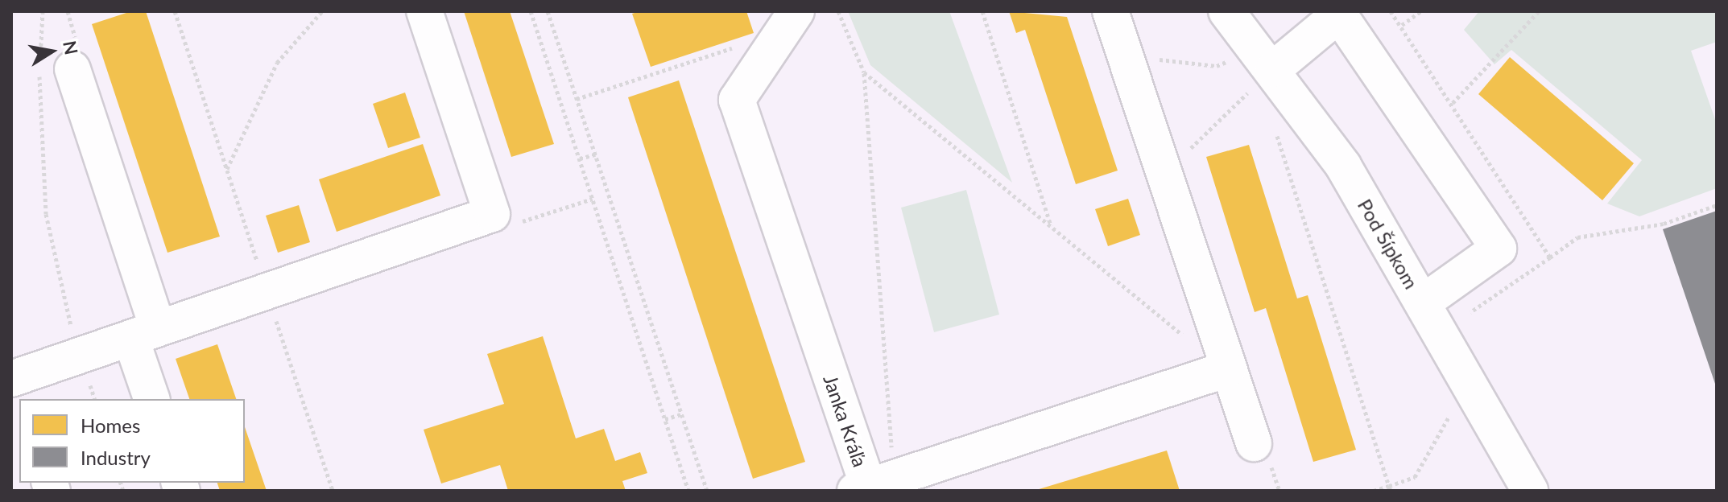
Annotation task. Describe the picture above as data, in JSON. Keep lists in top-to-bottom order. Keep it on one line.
{"streets":{"street":["Pod Šípkom","Janka Kráľa"]},"legend":["Homes","Industry"],"north":"right"}
